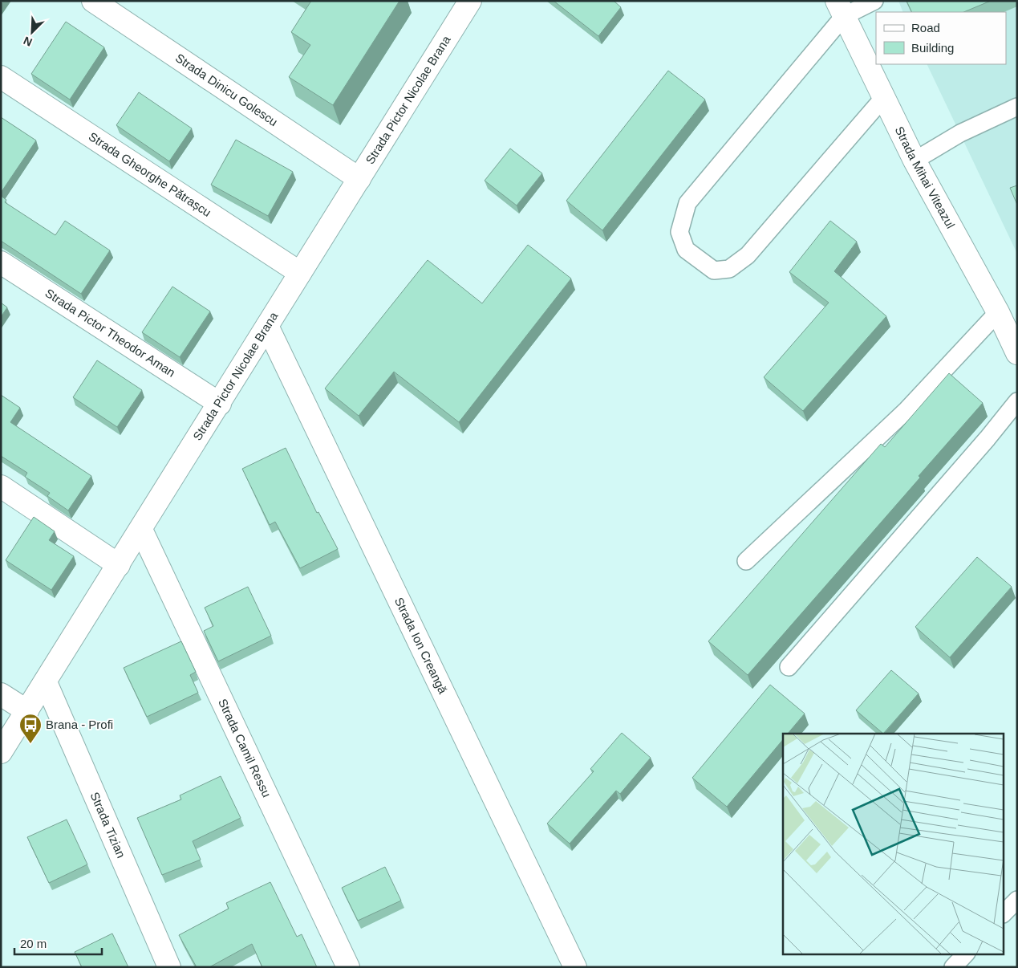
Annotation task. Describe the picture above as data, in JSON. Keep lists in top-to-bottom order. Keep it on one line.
{"streets":{"street":["Strada Dinicu Golescu","Strada Pictor Nicolae Brana","Strada Gheorghe Pătrașcu","Strada Mihai Viteazul","Strada Pictor Theodor Aman","Strada Ion Creangă","Strada Camil Ressu","Strada Tizian"]},"crossings":[["Strada Dinicu Golescu","Strada Pictor Nicolae Brana"],["Strada Pictor Nicolae Brana","Strada Gheorghe Pătrașcu"],["Strada Pictor Nicolae Brana","Strada Pictor Theodor Aman"],["Strada Pictor Nicolae Brana","Strada Ion Creangă"],["Strada Pictor Nicolae Brana","Strada Camil Ressu"],["Strada Pictor Nicolae Brana","Strada Tizian"]],"places":{"bus stop":["Brana - Profi"]},"legend":["Road","Building"],"scale_bar":"20 m","north":"bottom left"}
